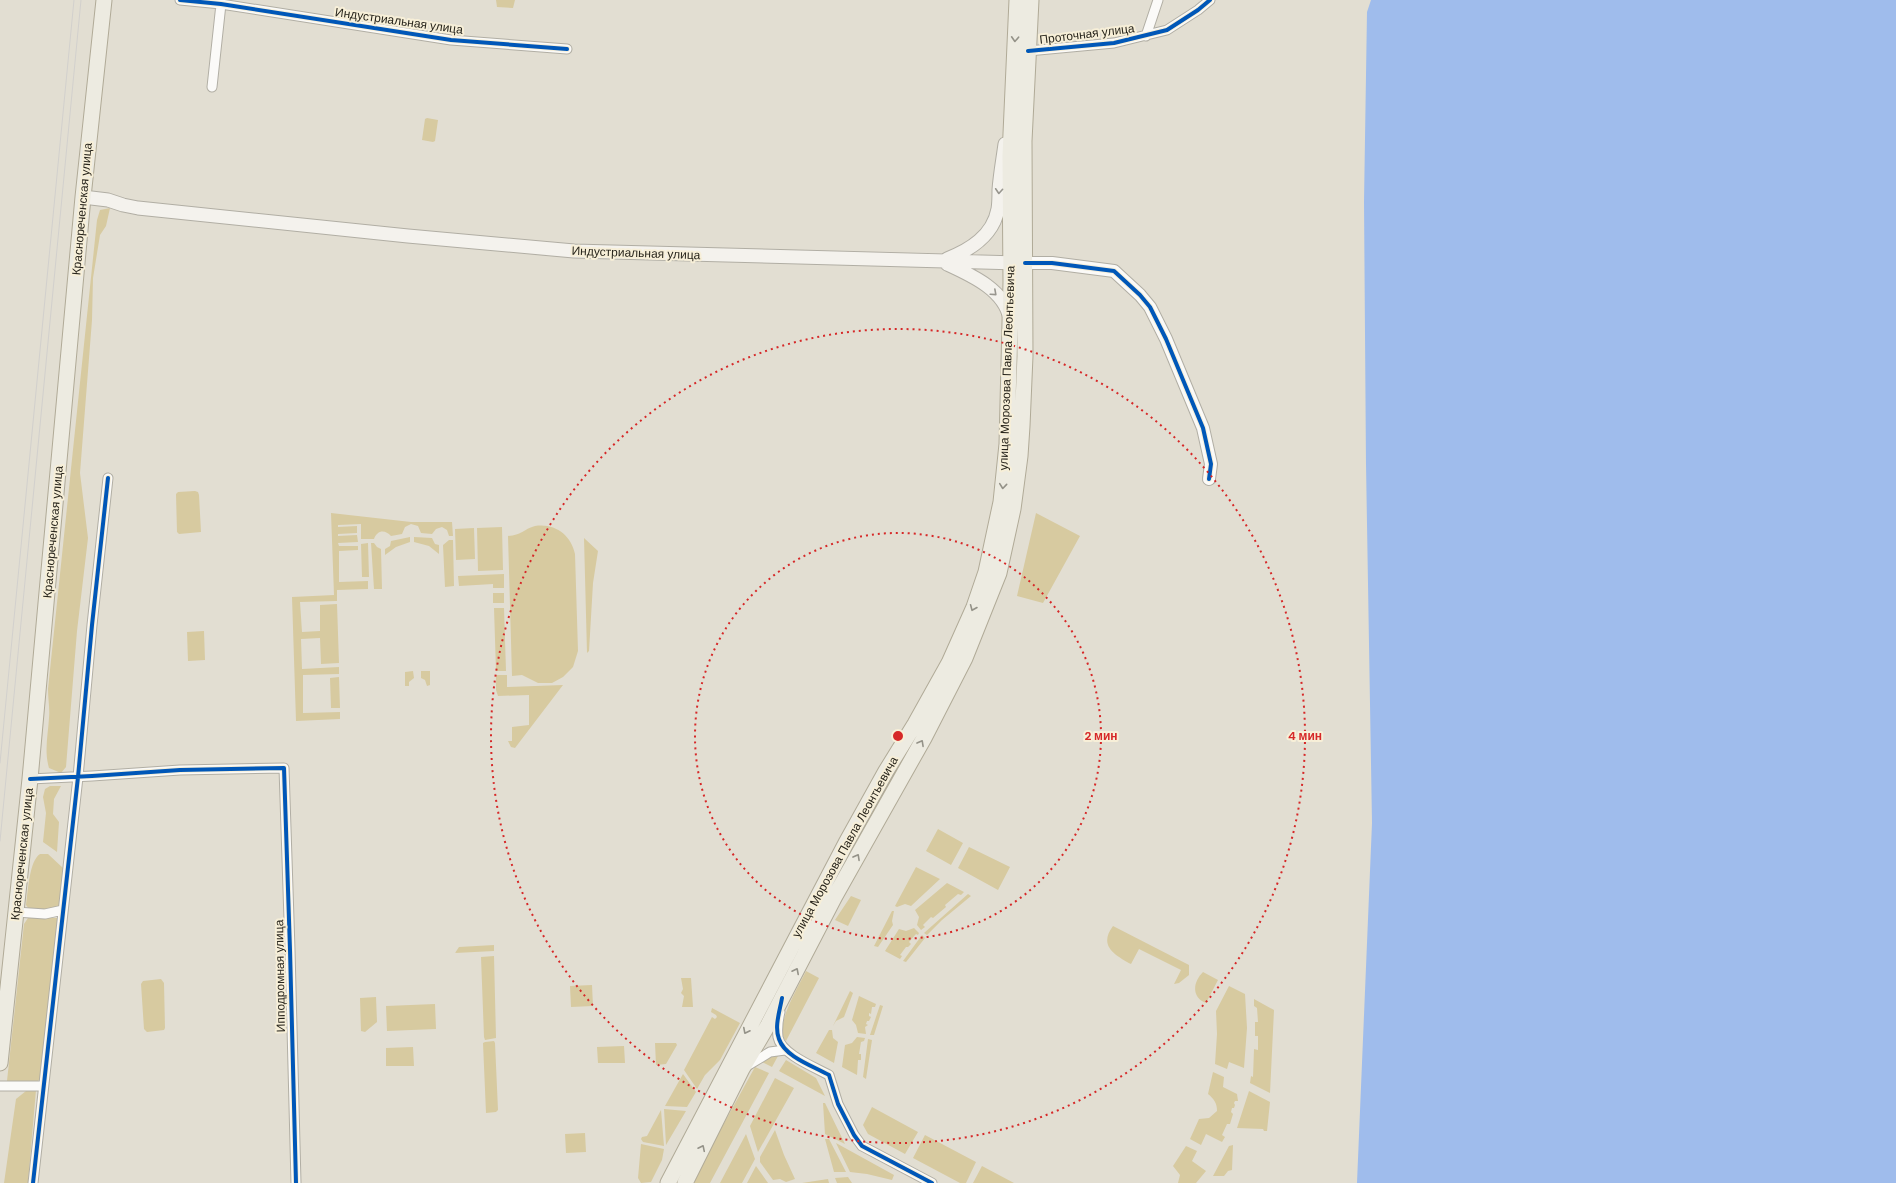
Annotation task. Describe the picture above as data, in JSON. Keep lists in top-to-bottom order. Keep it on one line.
{"streets":{"main road":["Индустриальная улица","Краснореченская улица","улица Морозова Павла Леонтьевича"],"street":["Проточная улица","Ипподромная улица"]},"crossings":[["Индустриальная улица","Краснореченская улица"],["Индустриальная улица","улица Морозова Павла Леонтьевича"],["Проточная улица","улица Морозова Павла Леонтьевича"]],"rings":["2 мин","4 мин"]}
